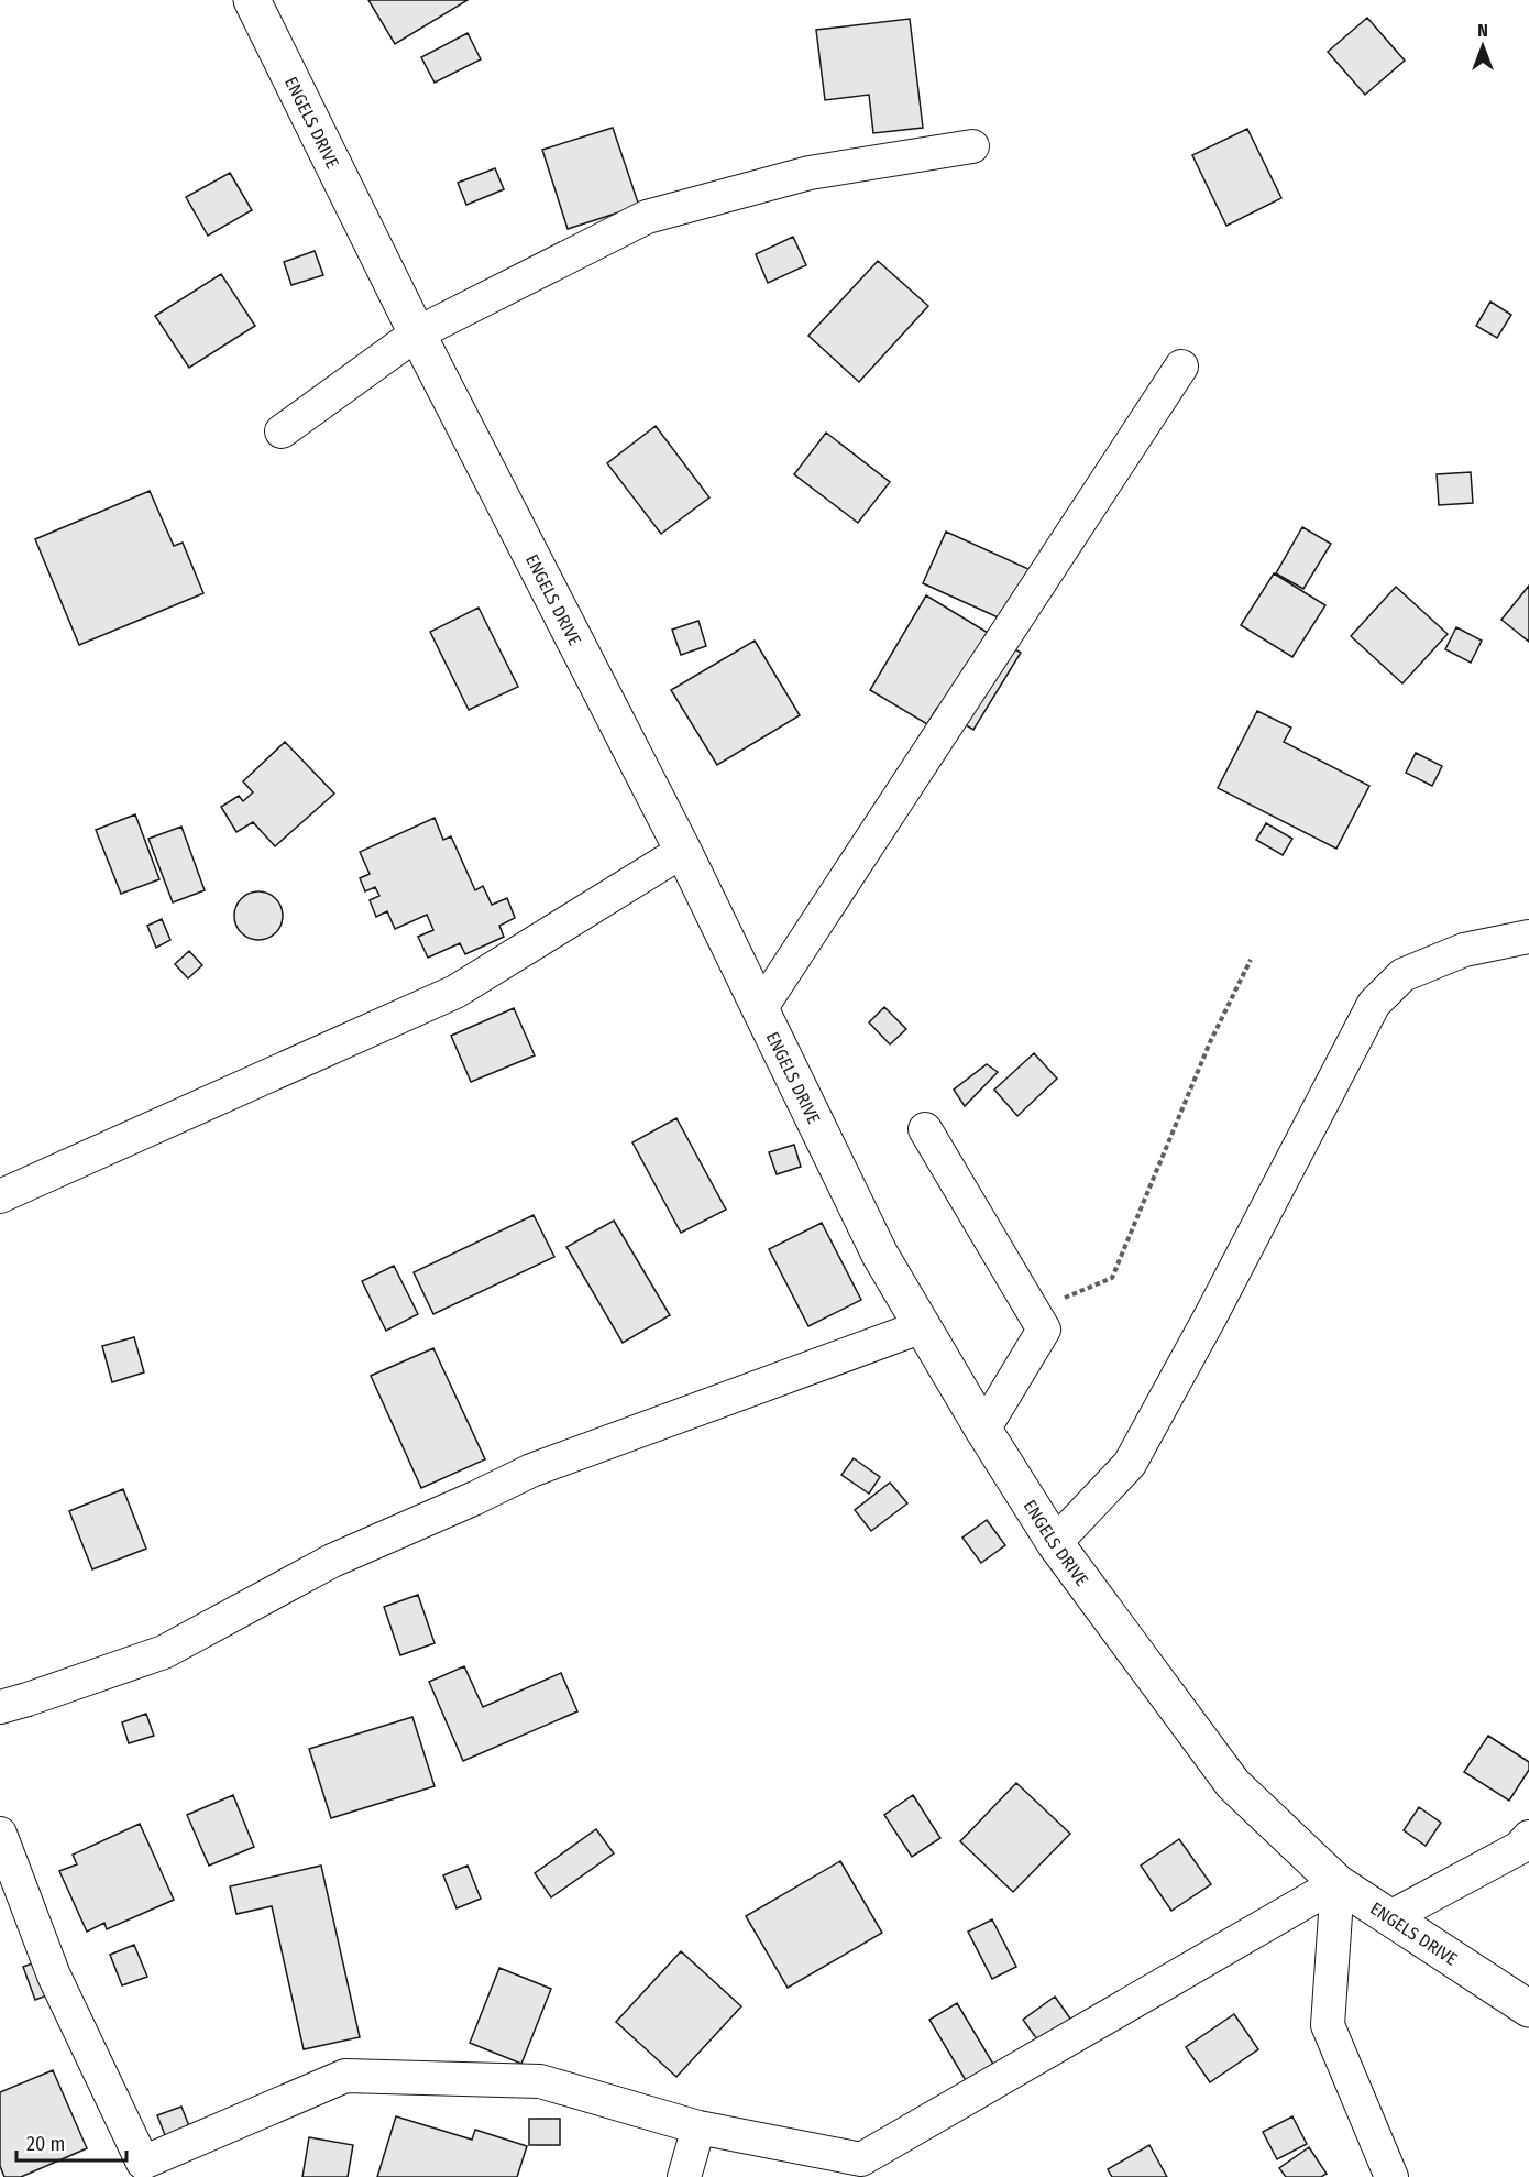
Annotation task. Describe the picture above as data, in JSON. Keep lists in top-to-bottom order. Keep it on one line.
{"streets":{"street":["ENGELS DRIVE"]},"scale_bar":"20 m","north":"top"}
